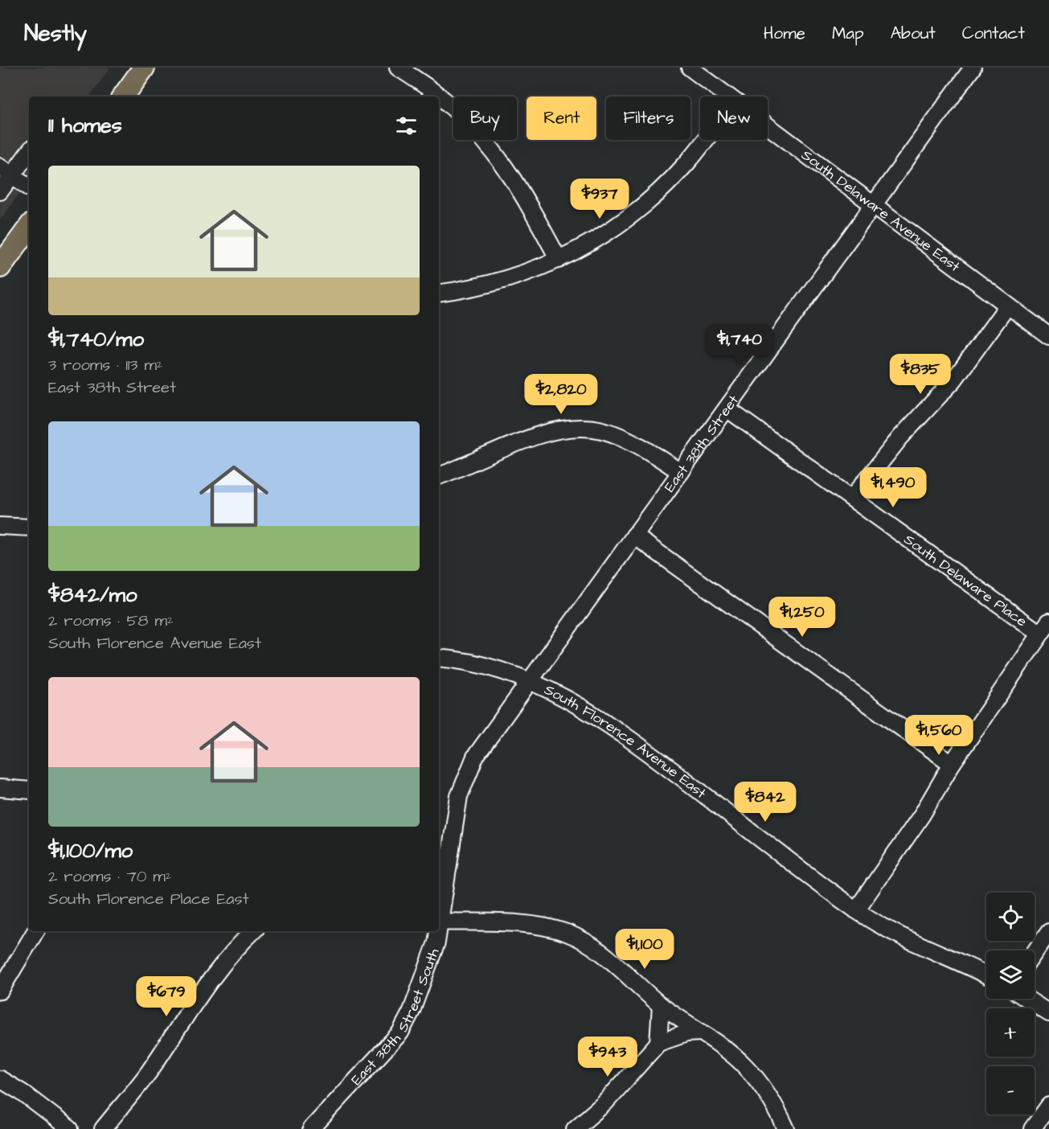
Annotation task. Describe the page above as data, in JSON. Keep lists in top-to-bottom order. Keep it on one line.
{"streets":{"street":["South Delaware Avenue East","East 38th Street","South Delaware Place","South Florence Avenue East","East 38th Street South"]},"crossings":[["South Delaware Avenue East","East 38th Street"],["East 38th Street","South Delaware Place"],["East 38th Street","South Florence Avenue East"],["East 38th Street","East 38th Street South"]],"page":{"header":"Nestly","nav":["Home","Map","About","Contact"],"chip":["Buy","Rent","Filters","New"],"heading":"11 homes","list":[{"name":"$1,740/mo","note":"3 rooms · 113 m² · East 38th Street"},{"name":"$842/mo","note":"2 rooms · 58 m² · South Florence Avenue East"},{"name":"$1,100/mo","note":"2 rooms · 70 m² · South Florence Place East"}],"price":["$937","$1,740","$835","$2,820","$1,490","$1,250","$1,560","$842","$1,100","$679","$943"],"map_buttons":["+","−"]}}
